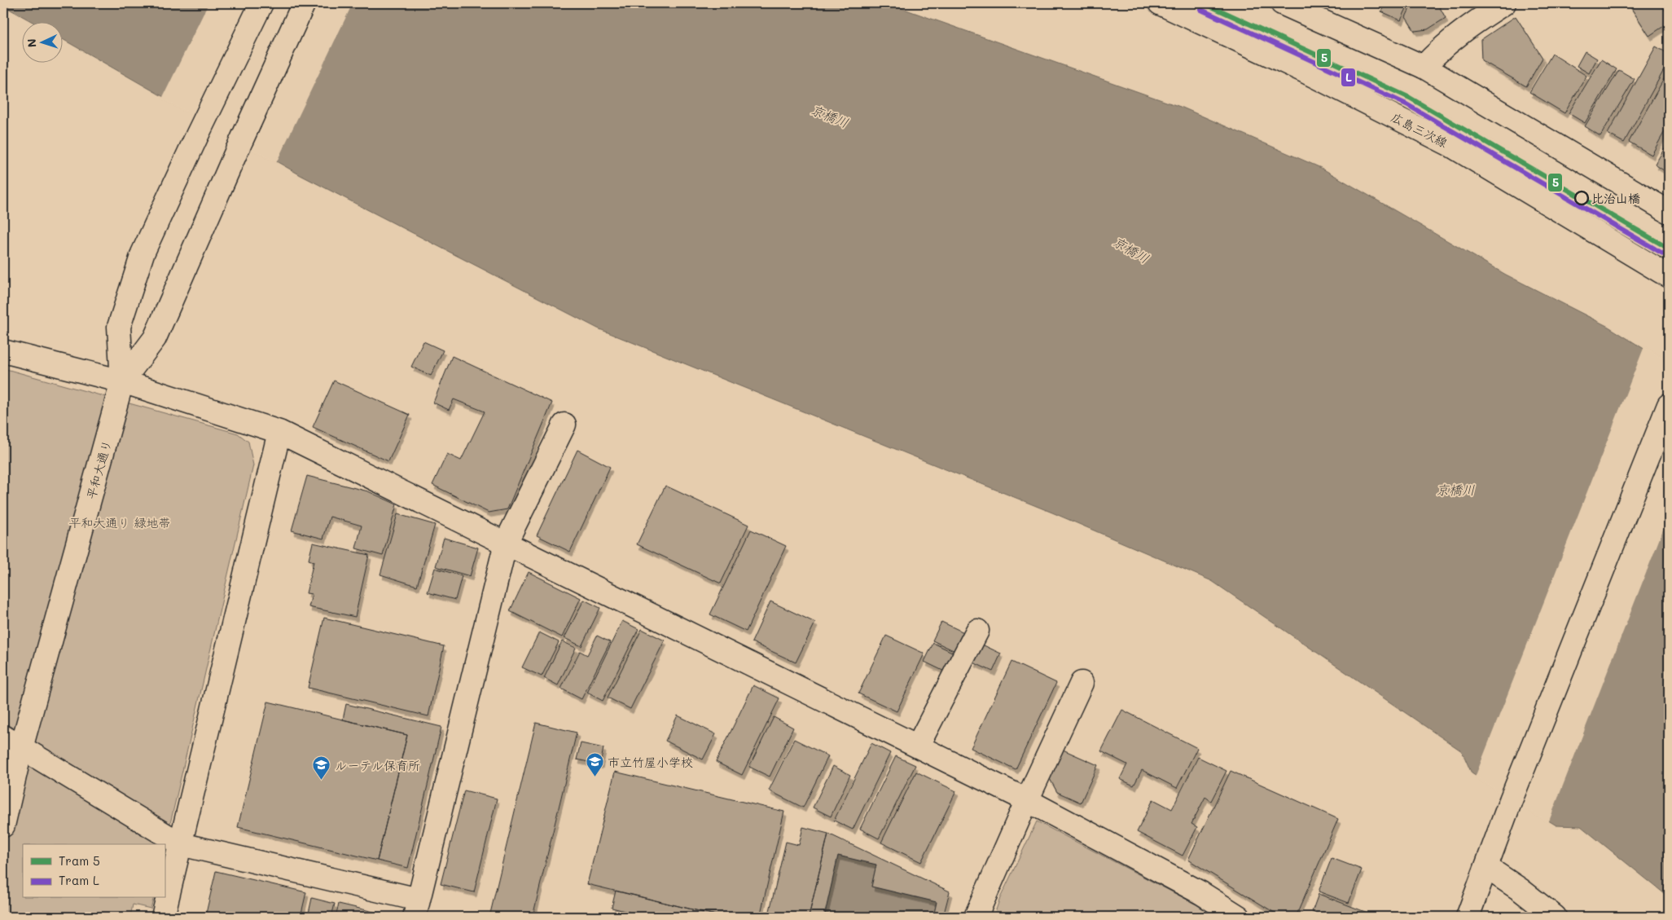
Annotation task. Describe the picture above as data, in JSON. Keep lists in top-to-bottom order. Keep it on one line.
{"streets":{"street":["広島三次線","平和大通り"]},"water":["京橋川"],"parks":["平和大通り 緑地帯"],"places":{"other":["比治山橋"],"school or university":["市立竹屋小学校","ルーテル保育所"]},"lines":["tram line 5","tram line L"],"legend":["Tram 5","Tram L"],"north":"left"}
